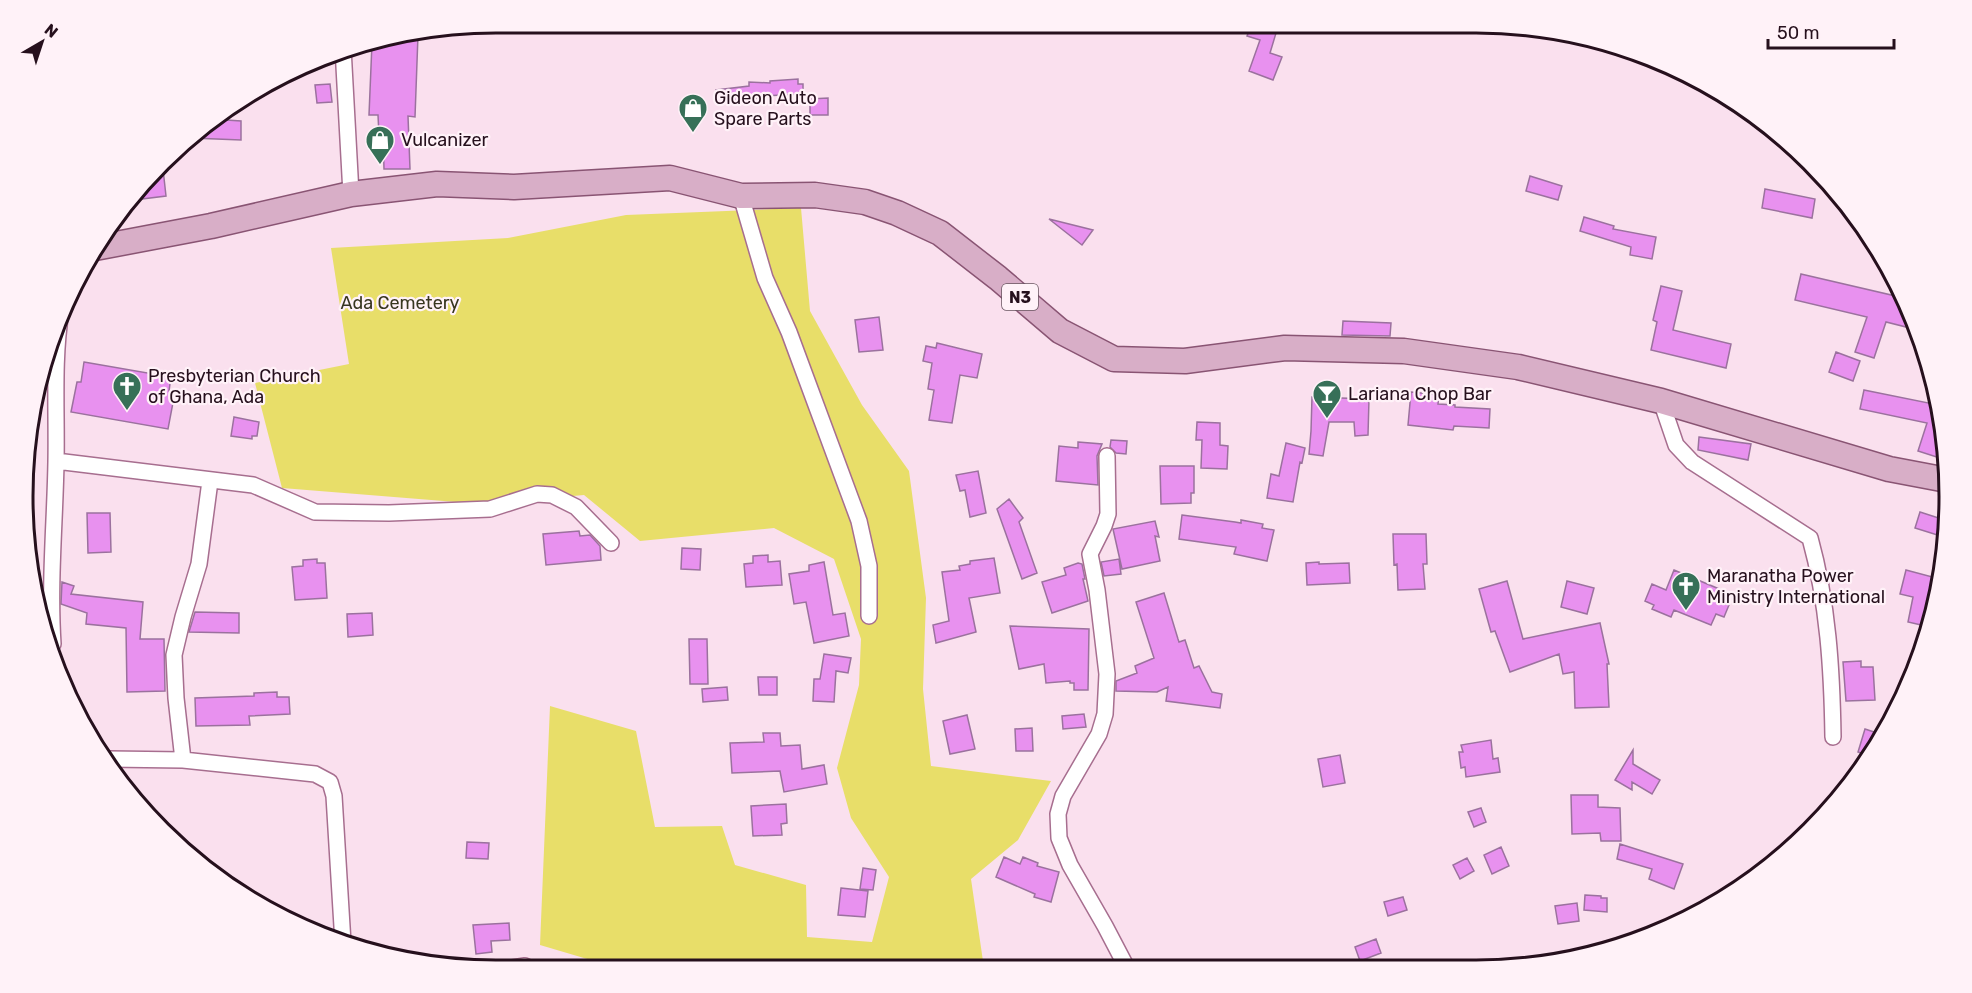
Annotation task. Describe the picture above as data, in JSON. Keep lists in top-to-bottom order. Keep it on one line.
{"streets":{"main road":["N3"]},"parks":["Ada Cemetery"],"places":{"shop":["Gideon Auto Spare Parts","Vulcanizer"],"church":["Presbyterian Church of Ghana, Ada","Maranatha Power Ministry International"],"bar":["Lariana Chop Bar"]},"scale_bar":"50 m","north":"top right"}
